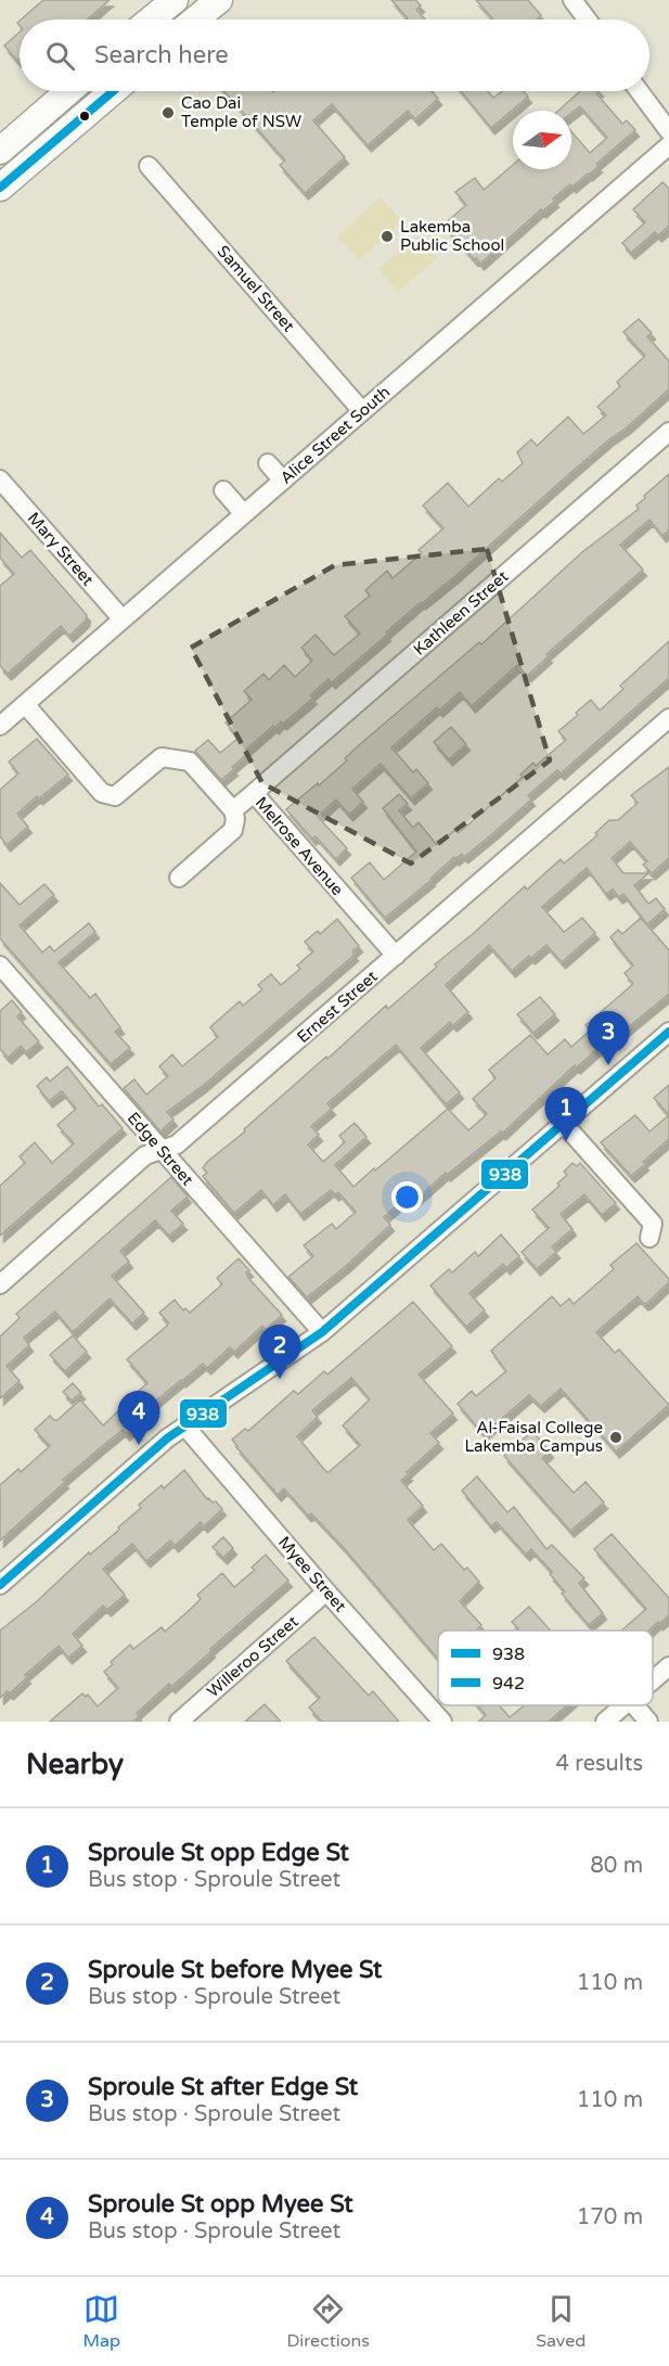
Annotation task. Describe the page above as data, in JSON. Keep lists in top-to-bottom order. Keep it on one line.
{"streets":{"street":["Samuel Street","Alice Street South","Mary Street","Kathleen Street","Melrose Avenue","Ernest Street","Edge Street","Myee Street","Willeroo Street"]},"crossings":[["Samuel Street","Alice Street South"],["Alice Street South","Mary Street"],["Alice Street South","Melrose Avenue"],["Kathleen Street","Melrose Avenue"],["Melrose Avenue","Ernest Street"],["Ernest Street","Edge Street"],["Myee Street","Willeroo Street"]],"places":["Cao Dai Temple of NSW","Lakemba Public School","Al-Faisal College Lakemba Campus"],"lines":["transit line 942","transit line 938"],"legend":["938","942"],"north":"right","page":{"search":"Search here","pins":["3","1","2","4"],"heading":["Nearby","4 results"],"list":[{"mark":"1","name":"Sproule St opp Edge St","note":"Bus stop · Sproule Street","value":"80 m"},{"mark":"2","name":"Sproule St before Myee St","note":"Bus stop · Sproule Street","value":"110 m"},{"mark":"3","name":"Sproule St after Edge St","note":"Bus stop · Sproule Street","value":"110 m"},{"mark":"4","name":"Sproule St opp Myee St","note":"Bus stop · Sproule Street","value":"170 m"}],"nav":["Map","Directions","Saved"]}}
